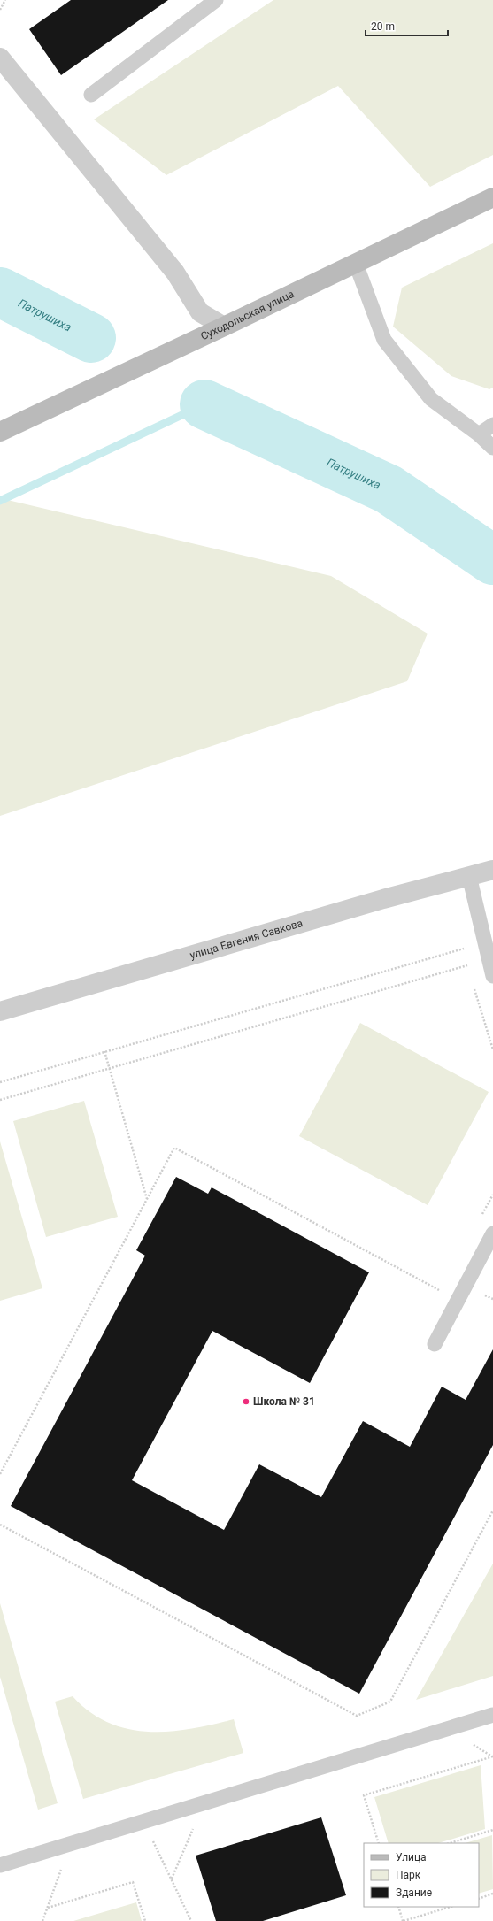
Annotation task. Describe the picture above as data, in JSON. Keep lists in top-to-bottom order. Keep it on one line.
{"streets":{"main road":["Суходольская улица"],"street":["улица Евгения Савкова"]},"water":["Патрушиха"],"places":["Школа № 31"],"legend":["Улица","Парк","Здание"],"scale_bar":"20 m"}
